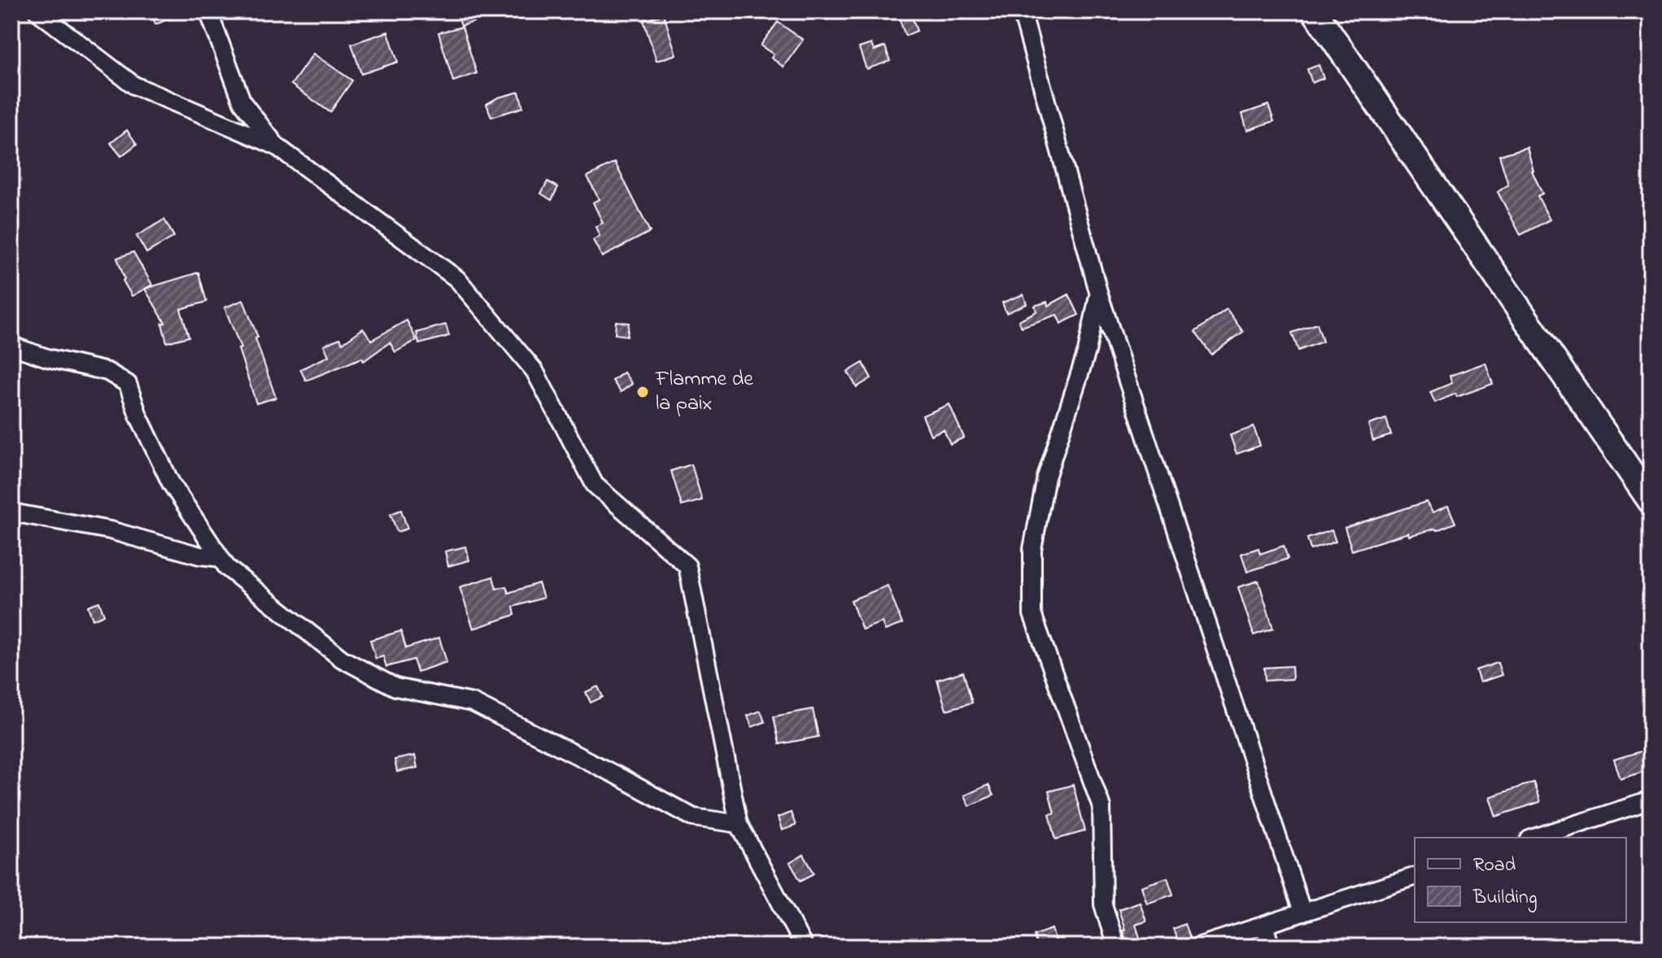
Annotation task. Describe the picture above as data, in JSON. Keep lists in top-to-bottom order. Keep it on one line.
{"places":["Flamme de la paix"],"legend":["Road","Building"]}
